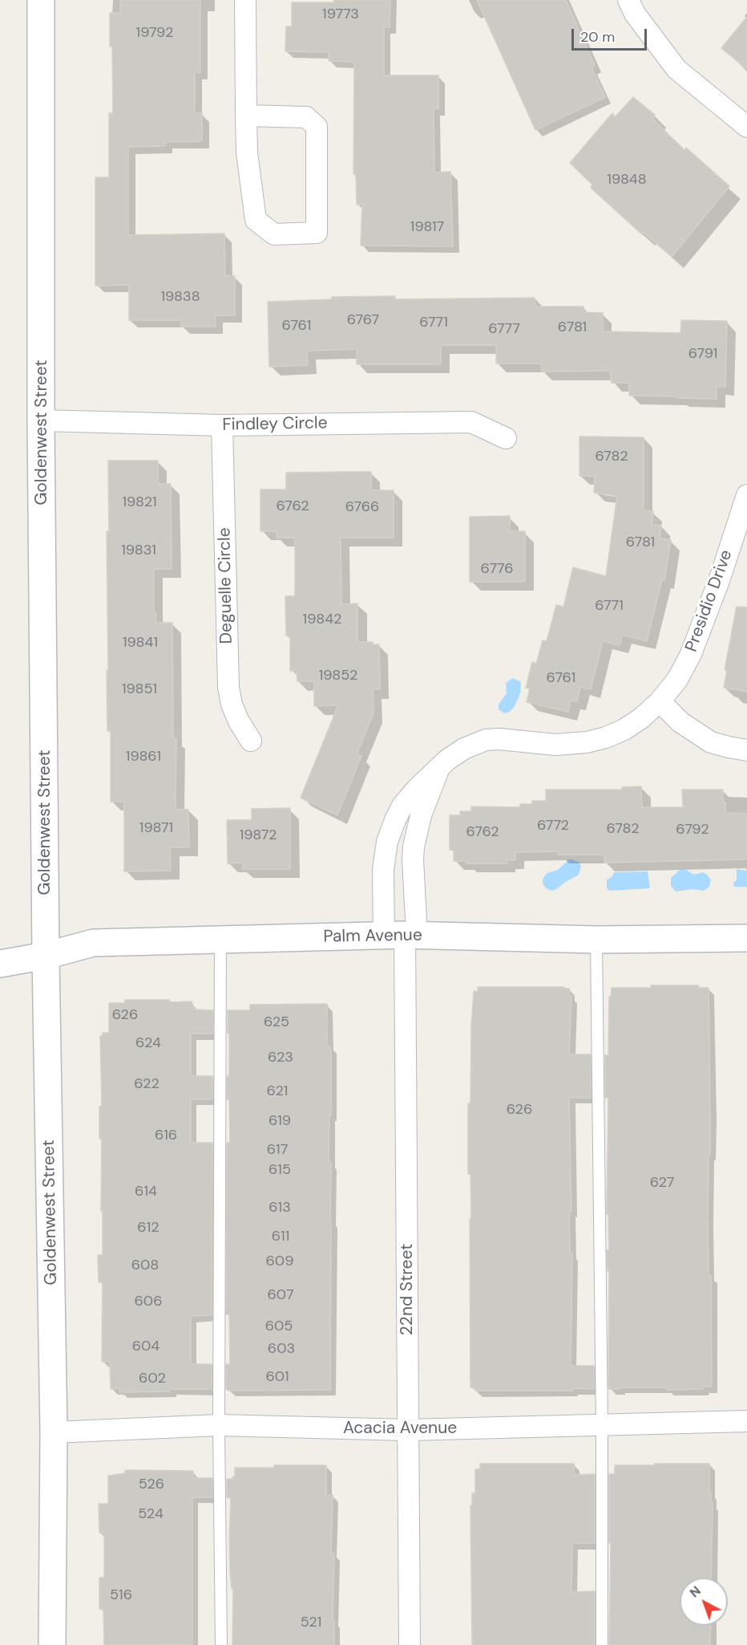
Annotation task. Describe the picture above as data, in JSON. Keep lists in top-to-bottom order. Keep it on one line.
{"streets":{"main road":["Goldenwest Street","Palm Avenue"],"street":["Findley Circle","Deguelle Circle","Presidio Drive","22nd Street","Acacia Avenue"]},"crossings":[["Findley Circle","Goldenwest Street"],["Findley Circle","Deguelle Circle"],["Goldenwest Street","Palm Avenue"],["Goldenwest Street","Acacia Avenue"],["Presidio Drive","Palm Avenue"],["Presidio Drive","22nd Street"],["Palm Avenue","22nd Street"],["22nd Street","Acacia Avenue"]],"house_numbers":["19773","19792","19848","19817","19838","6767","6771","6761","6781","6777","6791","6782","19821","6762","6766","6781","19831","6776","6771","19842","19841","19852","6761","19851","19861","6772","19871","6782","6792","6762","19872","626","625","624","623","622","621","626","619","616","617","615","627","614","613","612","611","609","608","607","606","605","604","603","601","602","526","524","516","521"],"scale_bar":"20 m","north":"top left"}
